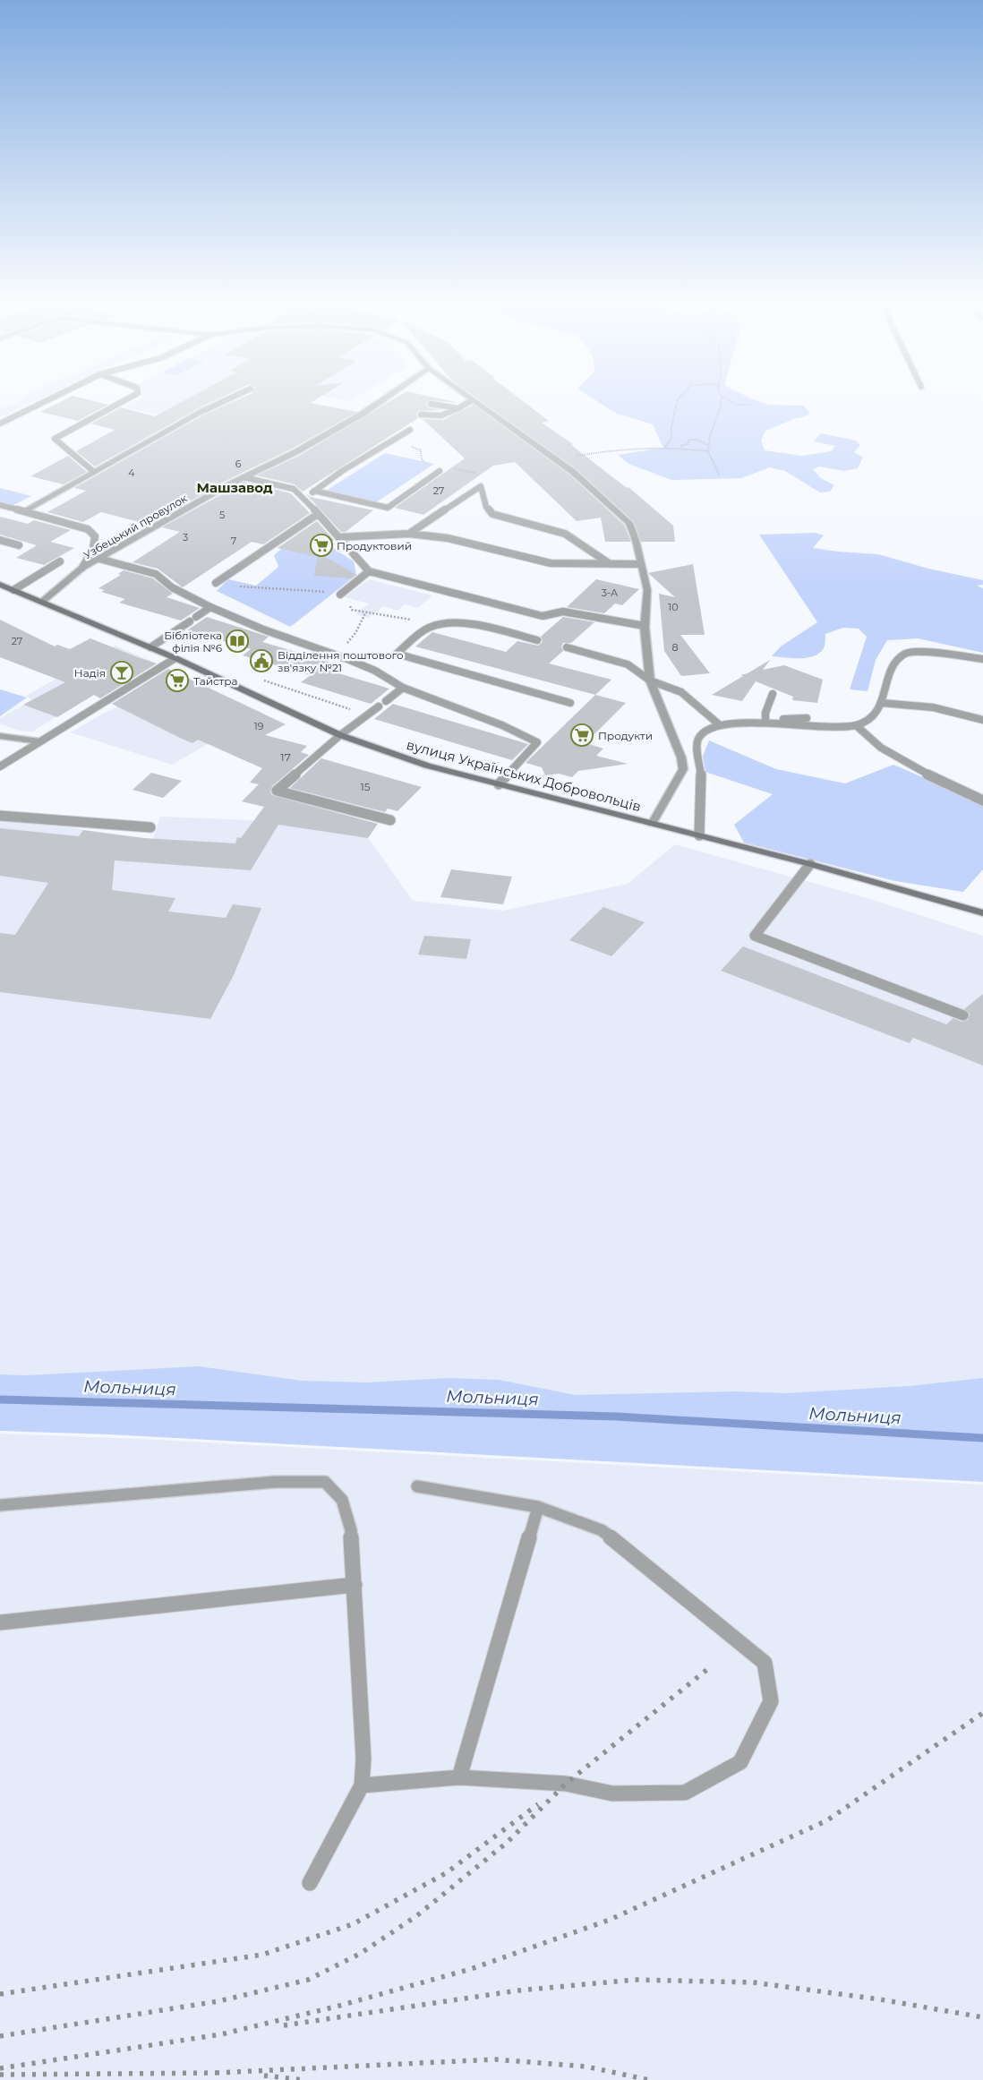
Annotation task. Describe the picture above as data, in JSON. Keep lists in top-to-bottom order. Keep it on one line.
{"streets":{"street":["Узбецький провулок","вулиця Українських Добровольців"]},"crossings":[["Узбецький провулок","вулиця Українських Добровольців"]],"districts":["Машзавод"],"water":["Мольниця"],"places":{"supermarket":["Продуктовий","Тайстра","Продукти"],"library":["Бібліотека філія №6"],"public building":["Відділення поштового зв'язку №21"],"bar":["Надія"]},"house_numbers":["6","4","27","5","3","7","3-А","10","27","8","19","17","15"]}
